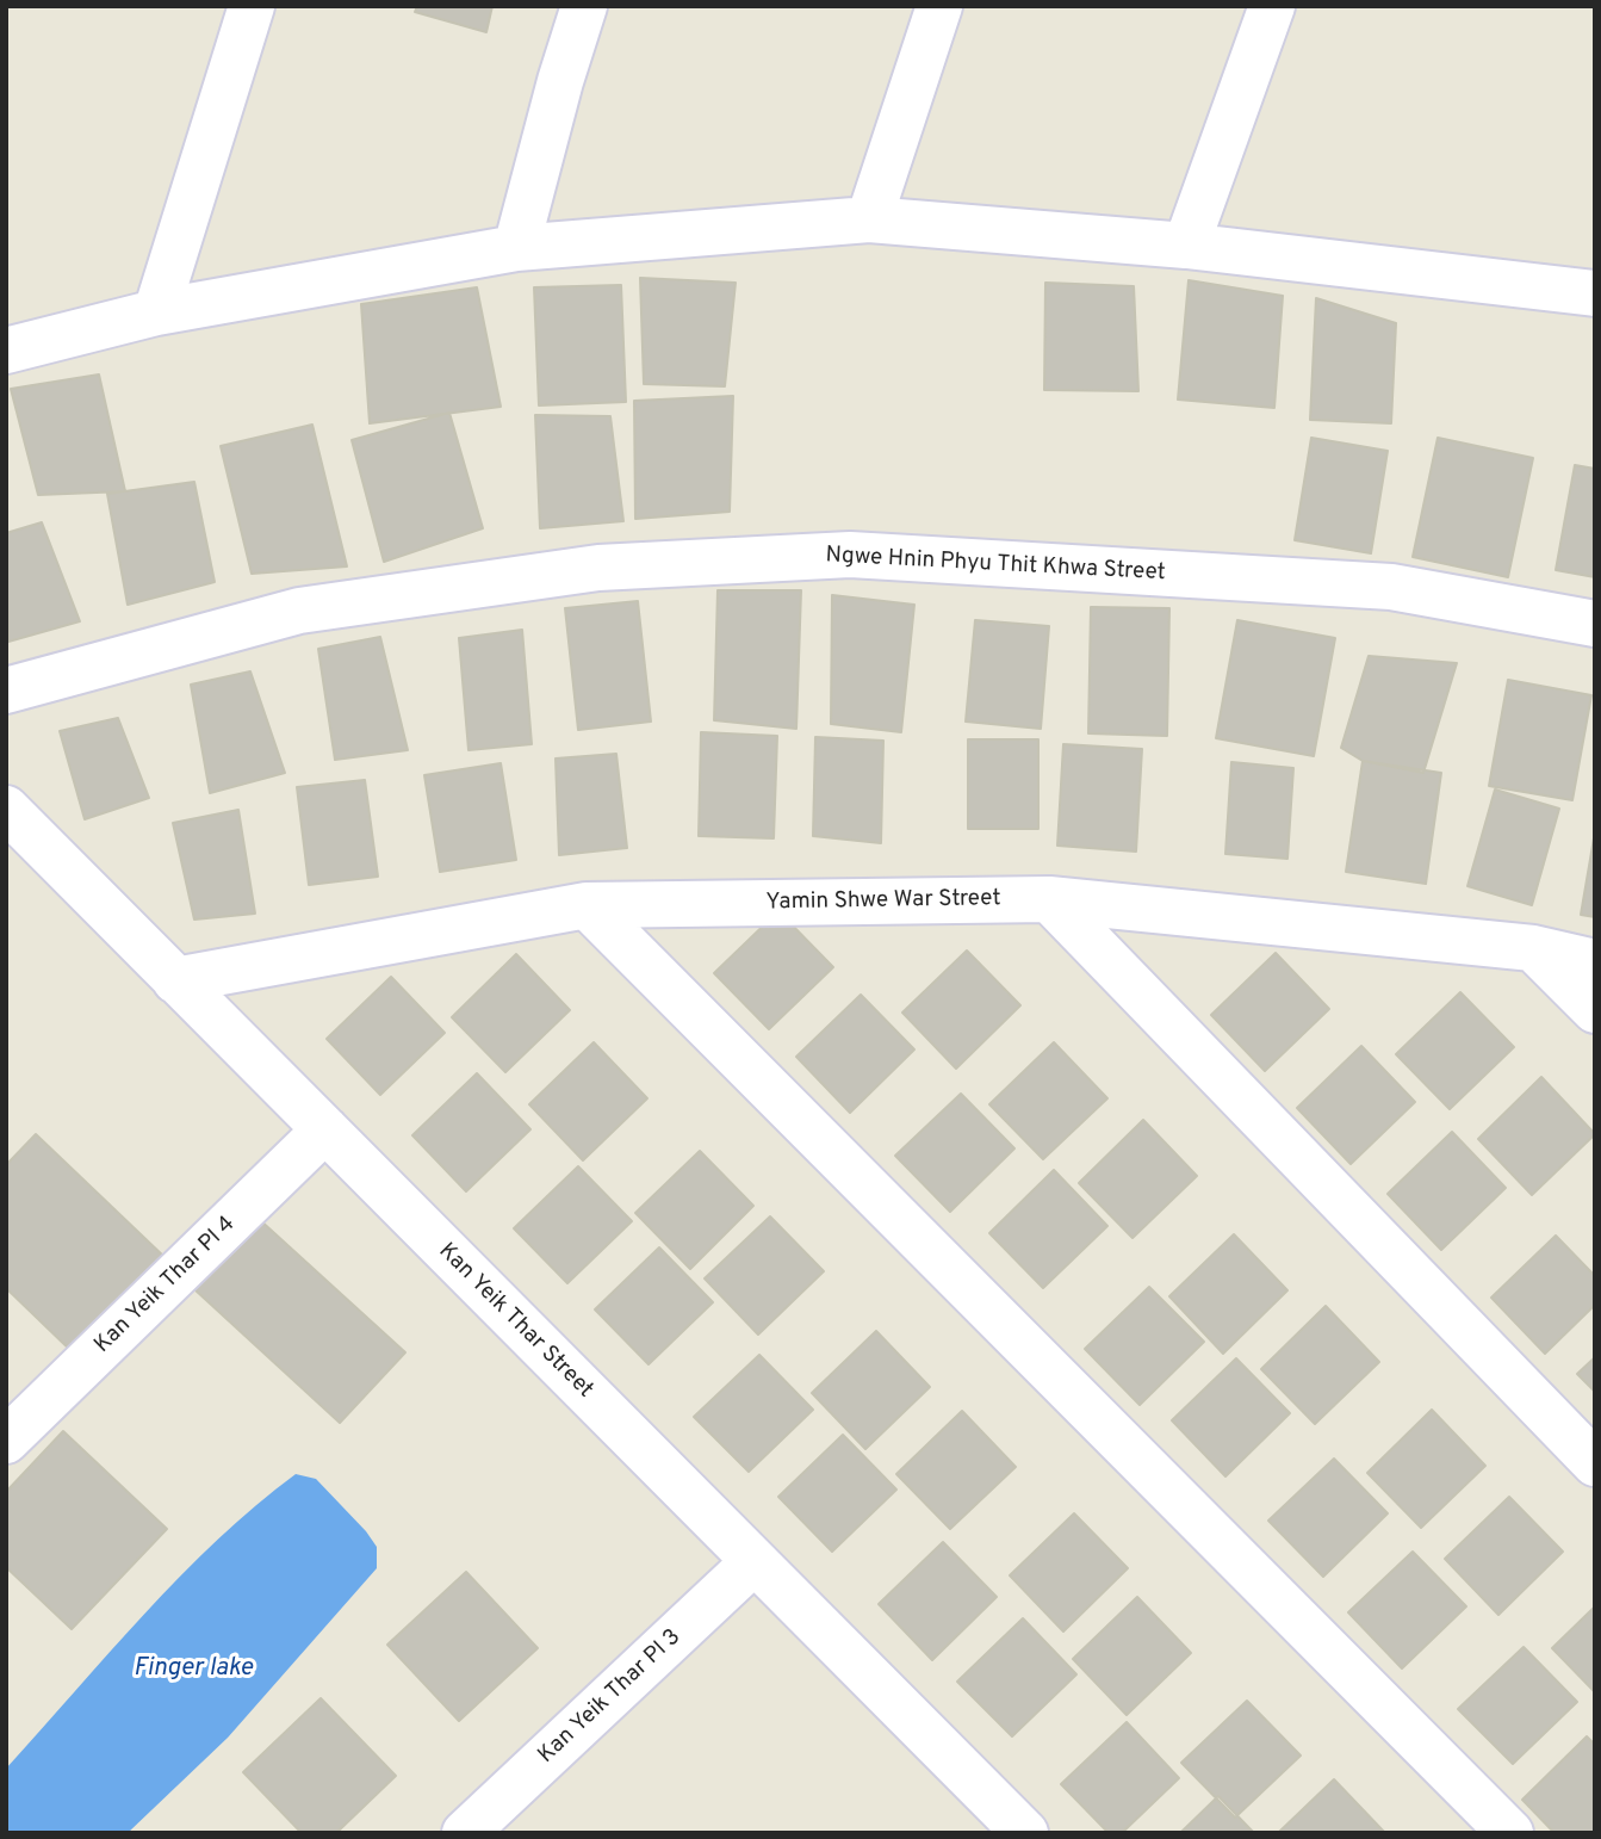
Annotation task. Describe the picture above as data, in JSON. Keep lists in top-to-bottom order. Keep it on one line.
{"streets":{"street":["Ngwe Hnin Phyu Thit Khwa Street","Yamin Shwe War Street","Kan Yeik Thar Pl 4","Kan Yeik Thar Street","Kan Yeik Thar Pl 3"]},"crossings":[["Yamin Shwe War Street","Kan Yeik Thar Street"],["Kan Yeik Thar Pl 4","Kan Yeik Thar Street"],["Kan Yeik Thar Street","Kan Yeik Thar Pl 3"]],"water":["Finger lake"]}
